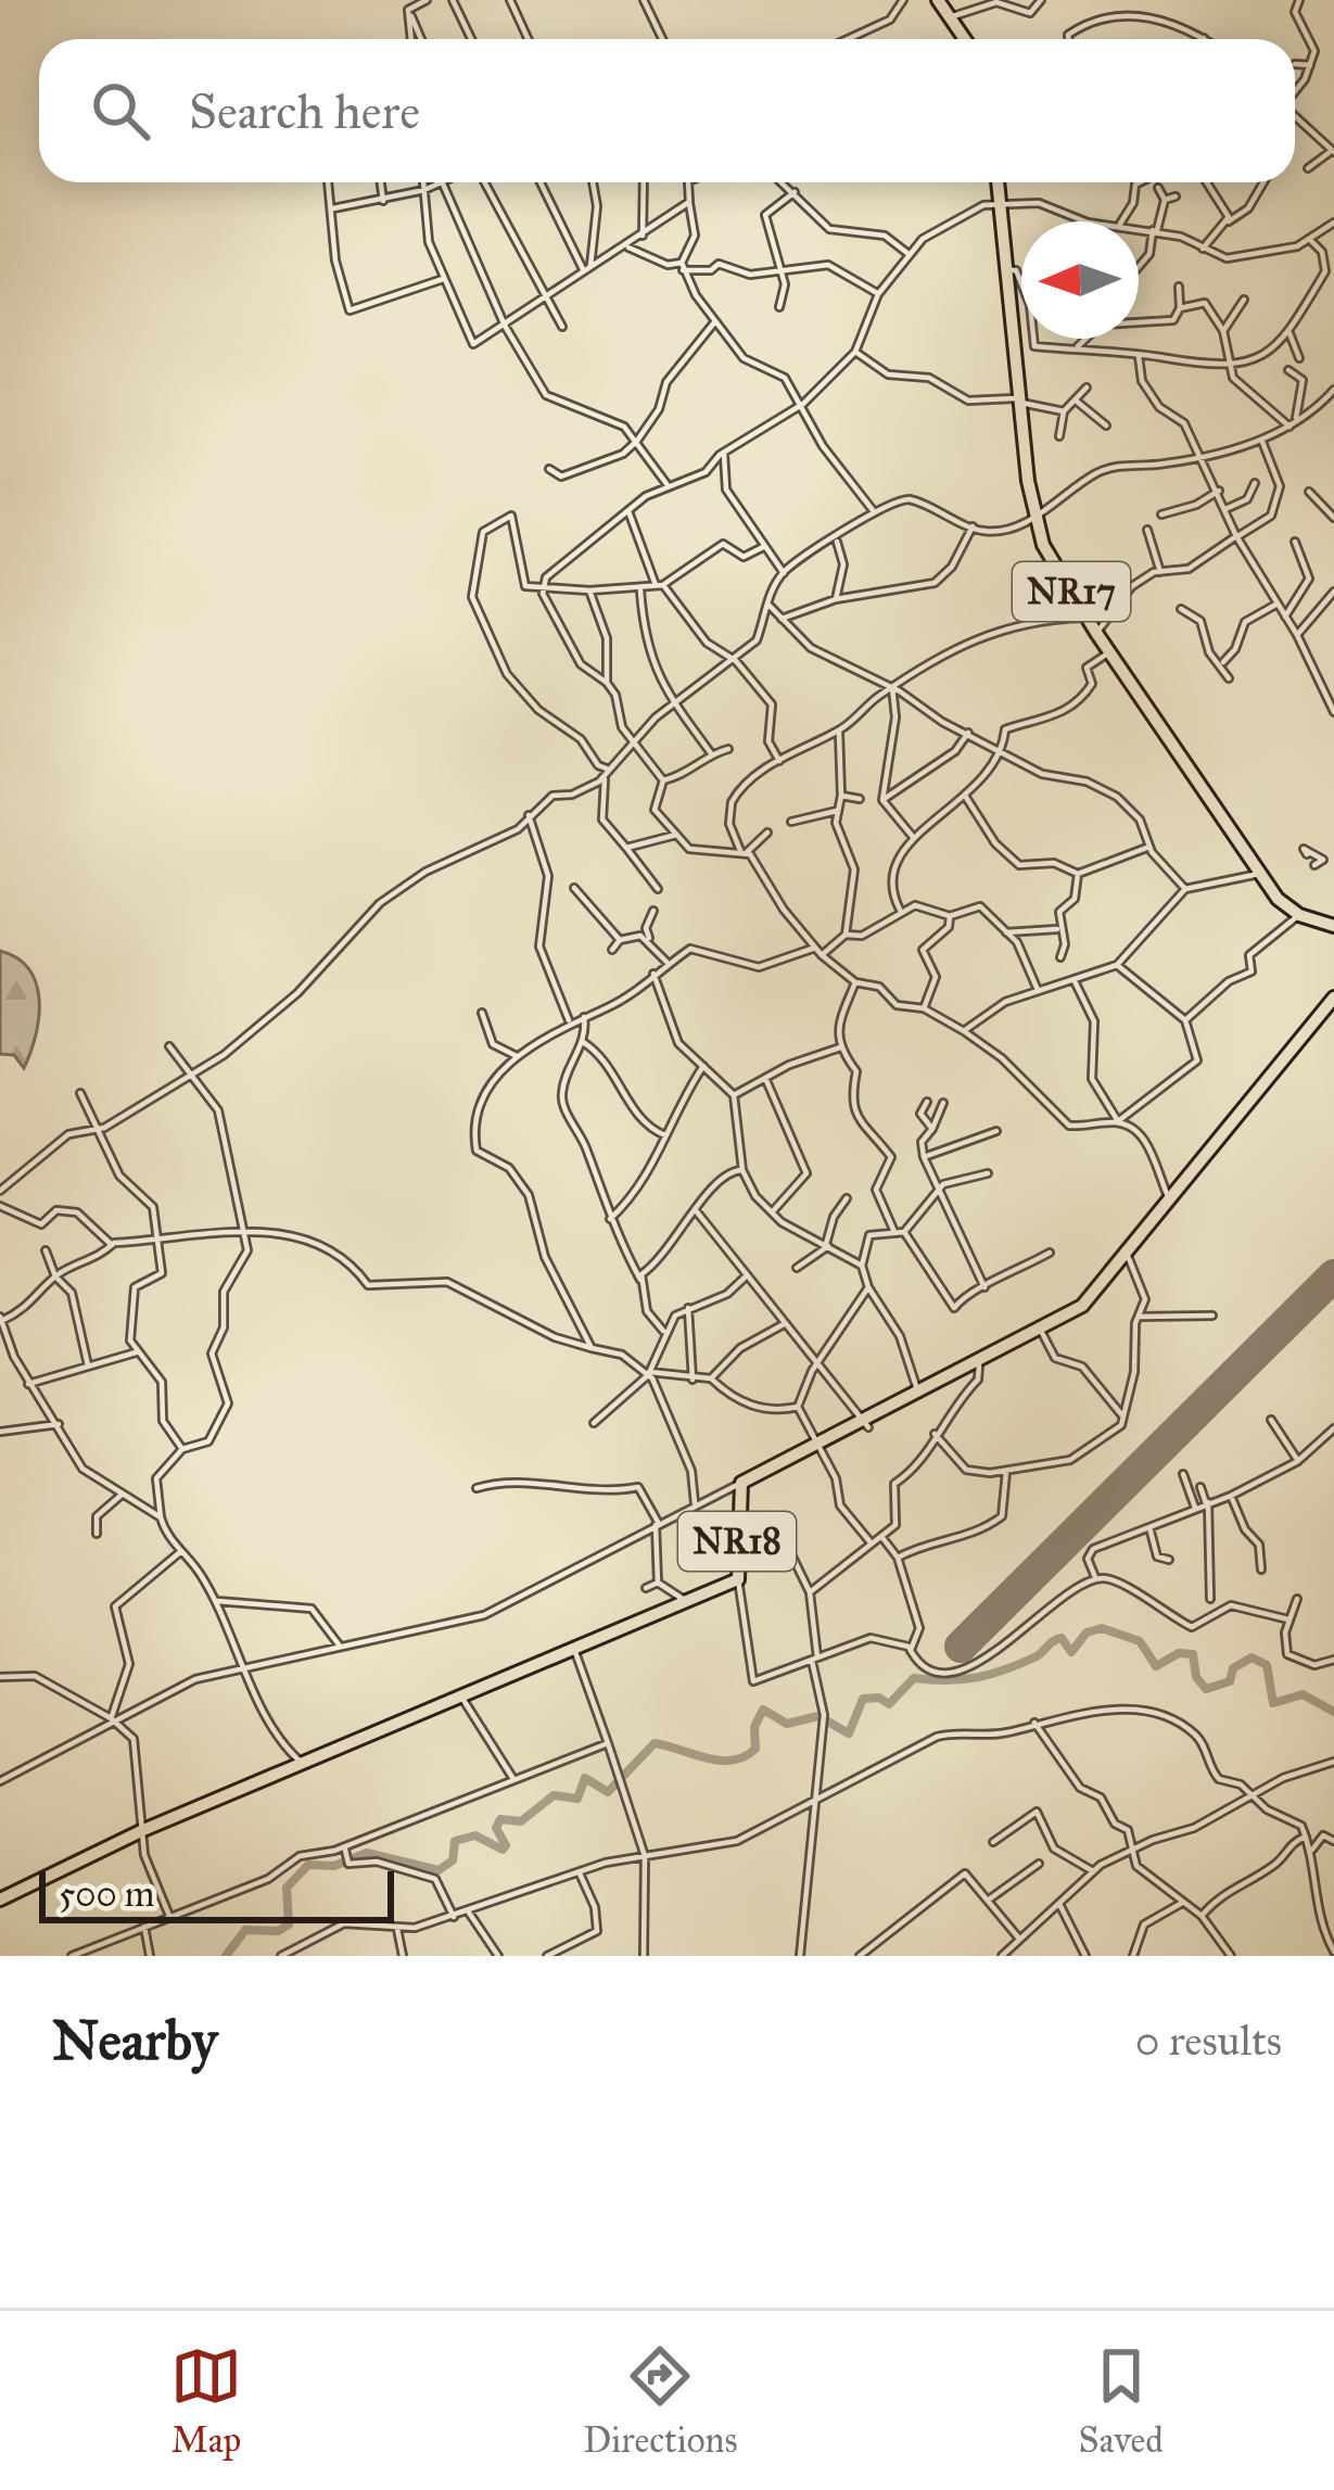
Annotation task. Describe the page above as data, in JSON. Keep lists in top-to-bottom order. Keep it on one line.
{"streets":{"main road":["NR17","NR18"]},"scale_bar":"500 m","north":"left","page":{"search":"Search here","scale":"500 m","heading":["Nearby","0 results"],"nav":["Map","Directions","Saved"]}}
